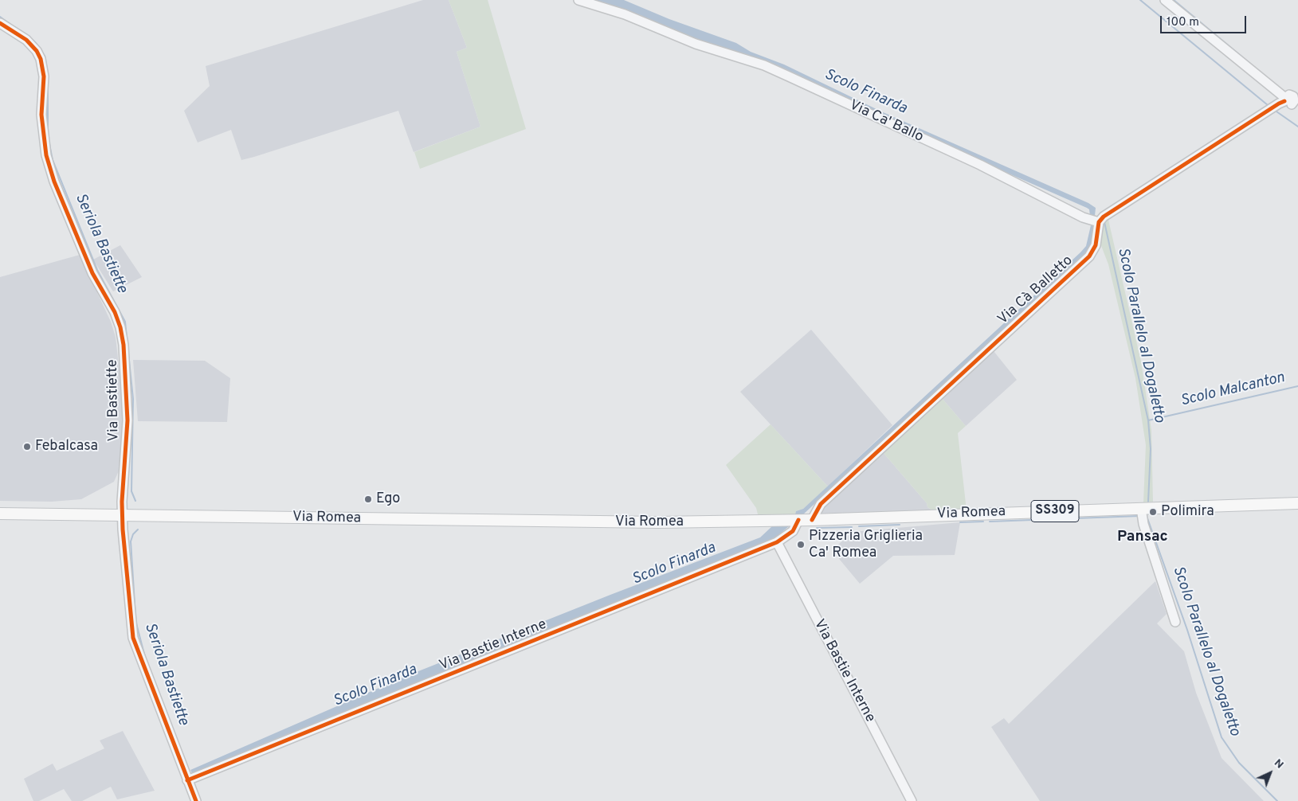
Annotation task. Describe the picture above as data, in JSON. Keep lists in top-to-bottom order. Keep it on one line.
{"streets":{"main road":["SS309","Via Romea"],"street":["Via Ca' Ballo","Via Cà Balletto","Via Bastiette","Via Bastie Interne"]},"crossings":[["Via Ca' Ballo","Via Cà Balletto"],["Via Cà Balletto","Via Romea"],["Via Bastiette","Via Romea"],["Via Bastiette","Via Bastie Interne"],["Via Romea","Via Bastie Interne"]],"districts":["Pansac"],"water":["Scolo Finarda","Seriola Bastiette","Scolo Parallelo al Dogaletto","Scolo Malcanton"],"places":["Febalcasa","Ego","Polimira","Pizzeria Griglieria Ca' Romea"],"scale_bar":"100 m","north":"top right"}
